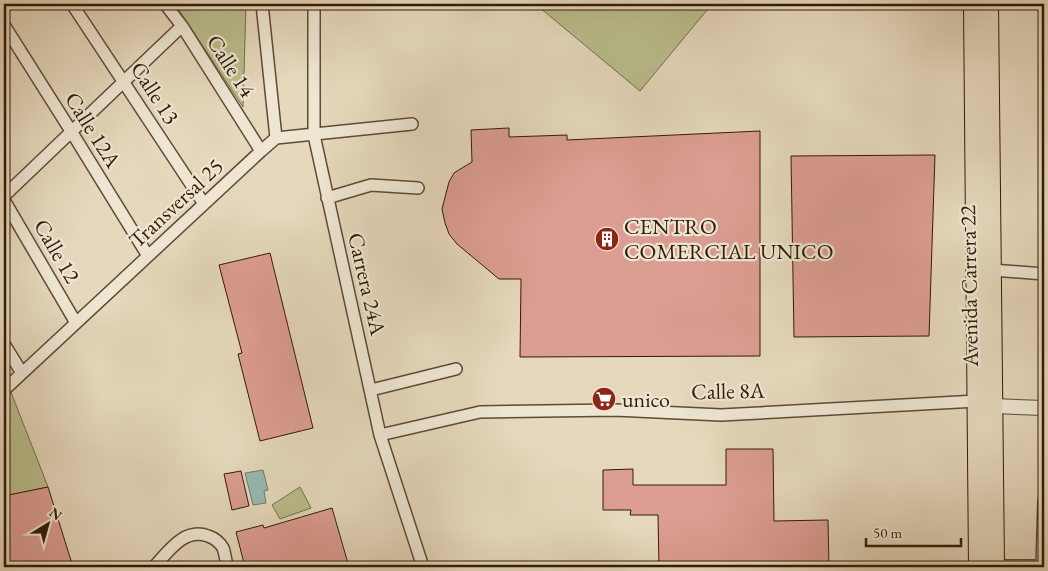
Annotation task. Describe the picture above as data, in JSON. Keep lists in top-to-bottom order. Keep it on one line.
{"streets":{"main road":["Avenida Carrera 22"],"street":["Calle 14","Calle 13","Calle 12A","Transversal 25","Calle 12","Carrera 24A","Calle 8A"]},"crossings":[["Calle 14","Transversal 25"],["Calle 13","Transversal 25"],["Calle 12A","Transversal 25"],["Transversal 25","Calle 12"],["Carrera 24A","Calle 8A"],["Avenida Carrera 22","Calle 8A"]],"places":{"building":["CENTRO COMERCIAL UNICO"],"supermarket":["unico"]},"scale_bar":"50 m","north":"top right"}
